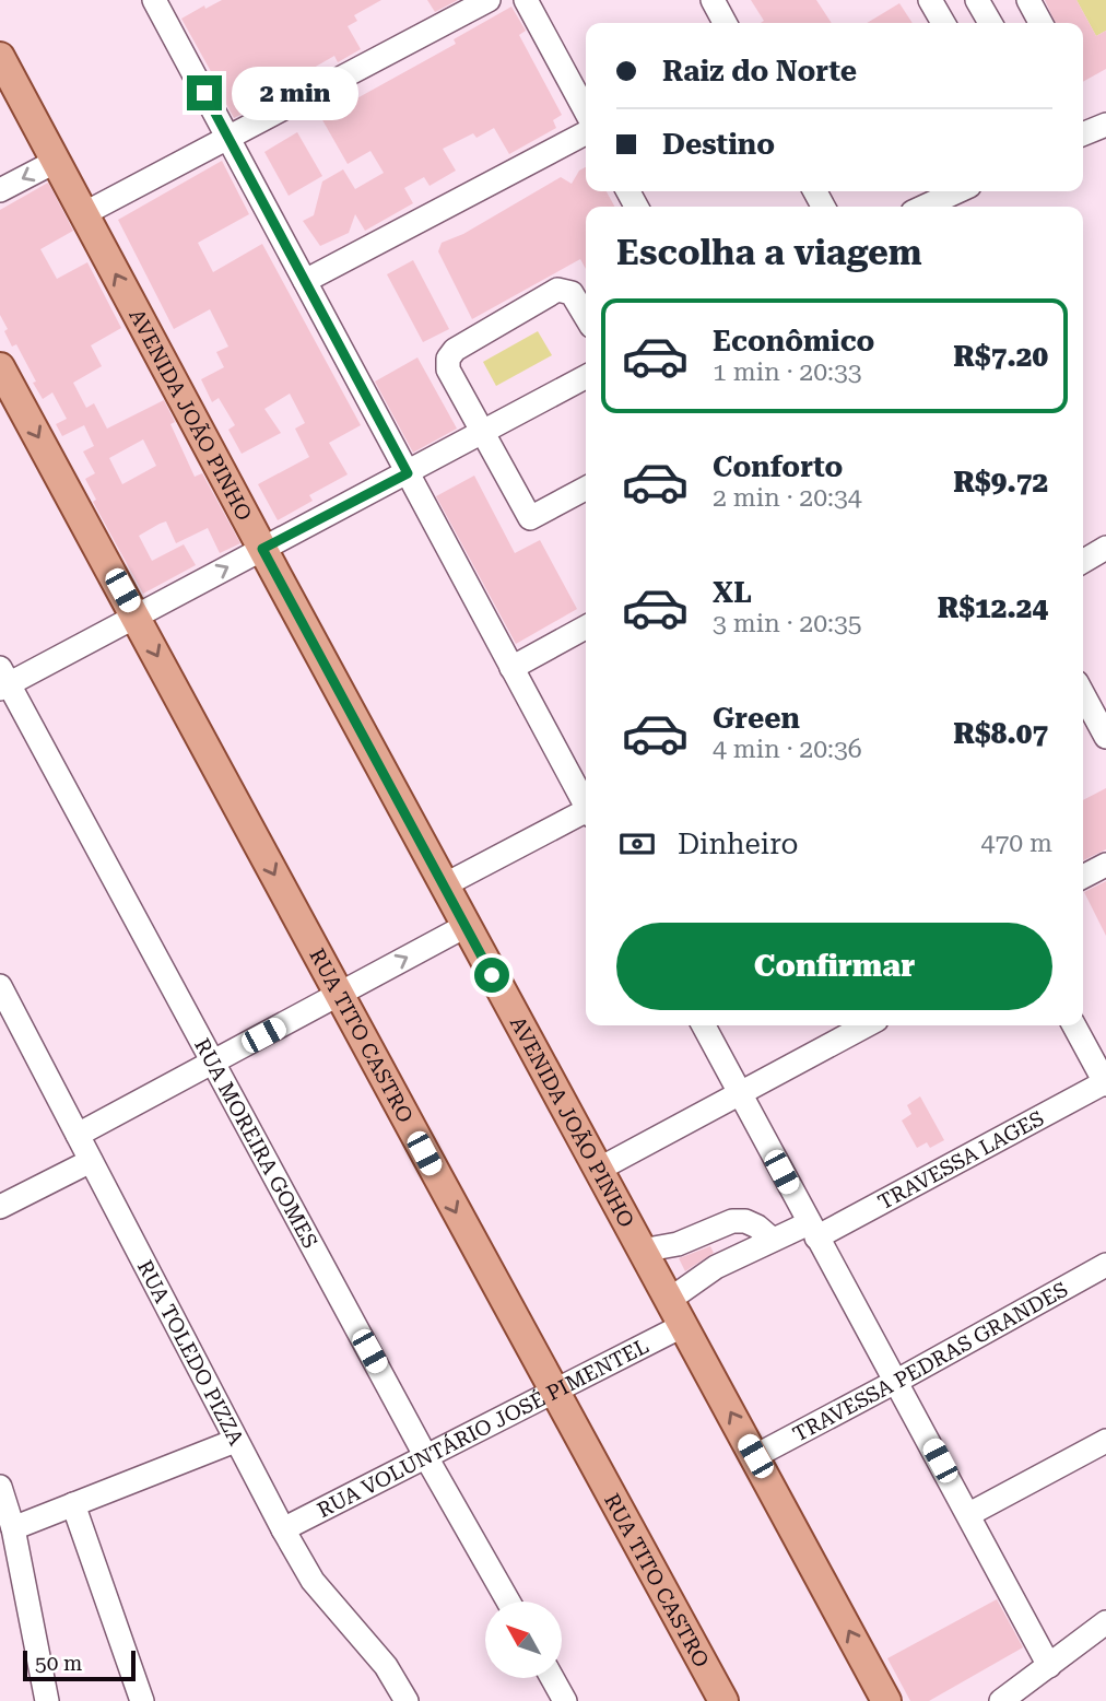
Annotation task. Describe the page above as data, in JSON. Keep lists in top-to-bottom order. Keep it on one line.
{"streets":{"main road":["AVENIDA JOÃO PINHO","RUA TITO CASTRO"],"street":["RUA MOREIRA GOMES","TRAVESSA LAGES","RUA TOLEDO PIZZA","TRAVESSA PEDRAS GRANDES","RUA VOLUNTÁRIO JOSÉ PIMENTEL"]},"crossings":[["AVENIDA JOÃO PINHO","TRAVESSA LAGES"],["AVENIDA JOÃO PINHO","TRAVESSA PEDRAS GRANDES"],["AVENIDA JOÃO PINHO","RUA VOLUNTÁRIO JOSÉ PIMENTEL"],["RUA TITO CASTRO","RUA VOLUNTÁRIO JOSÉ PIMENTEL"],["RUA MOREIRA GOMES","RUA VOLUNTÁRIO JOSÉ PIMENTEL"],["RUA TOLEDO PIZZA","RUA VOLUNTÁRIO JOSÉ PIMENTEL"]],"one_way":["AVENIDA JOÃO PINHO","RUA TITO CASTRO"],"scale_bar":"50 m","north":"top left","page":{"banner":["Raiz do Norte","Destino"],"bubble":"2 min","heading":"Escolha a viagem","list":[{"name":"Econômico","note":"1 min · 20:33","value":"R$7.20"},{"name":"Conforto","note":"2 min · 20:34","value":"R$9.72"},{"name":"XL","note":"3 min · 20:35","value":"R$12.24"},{"name":"Green","note":"4 min · 20:36","value":"R$8.07"}],"pay":["Dinheiro","470 m"],"buttons":"Confirmar","scale":"50 m"}}
